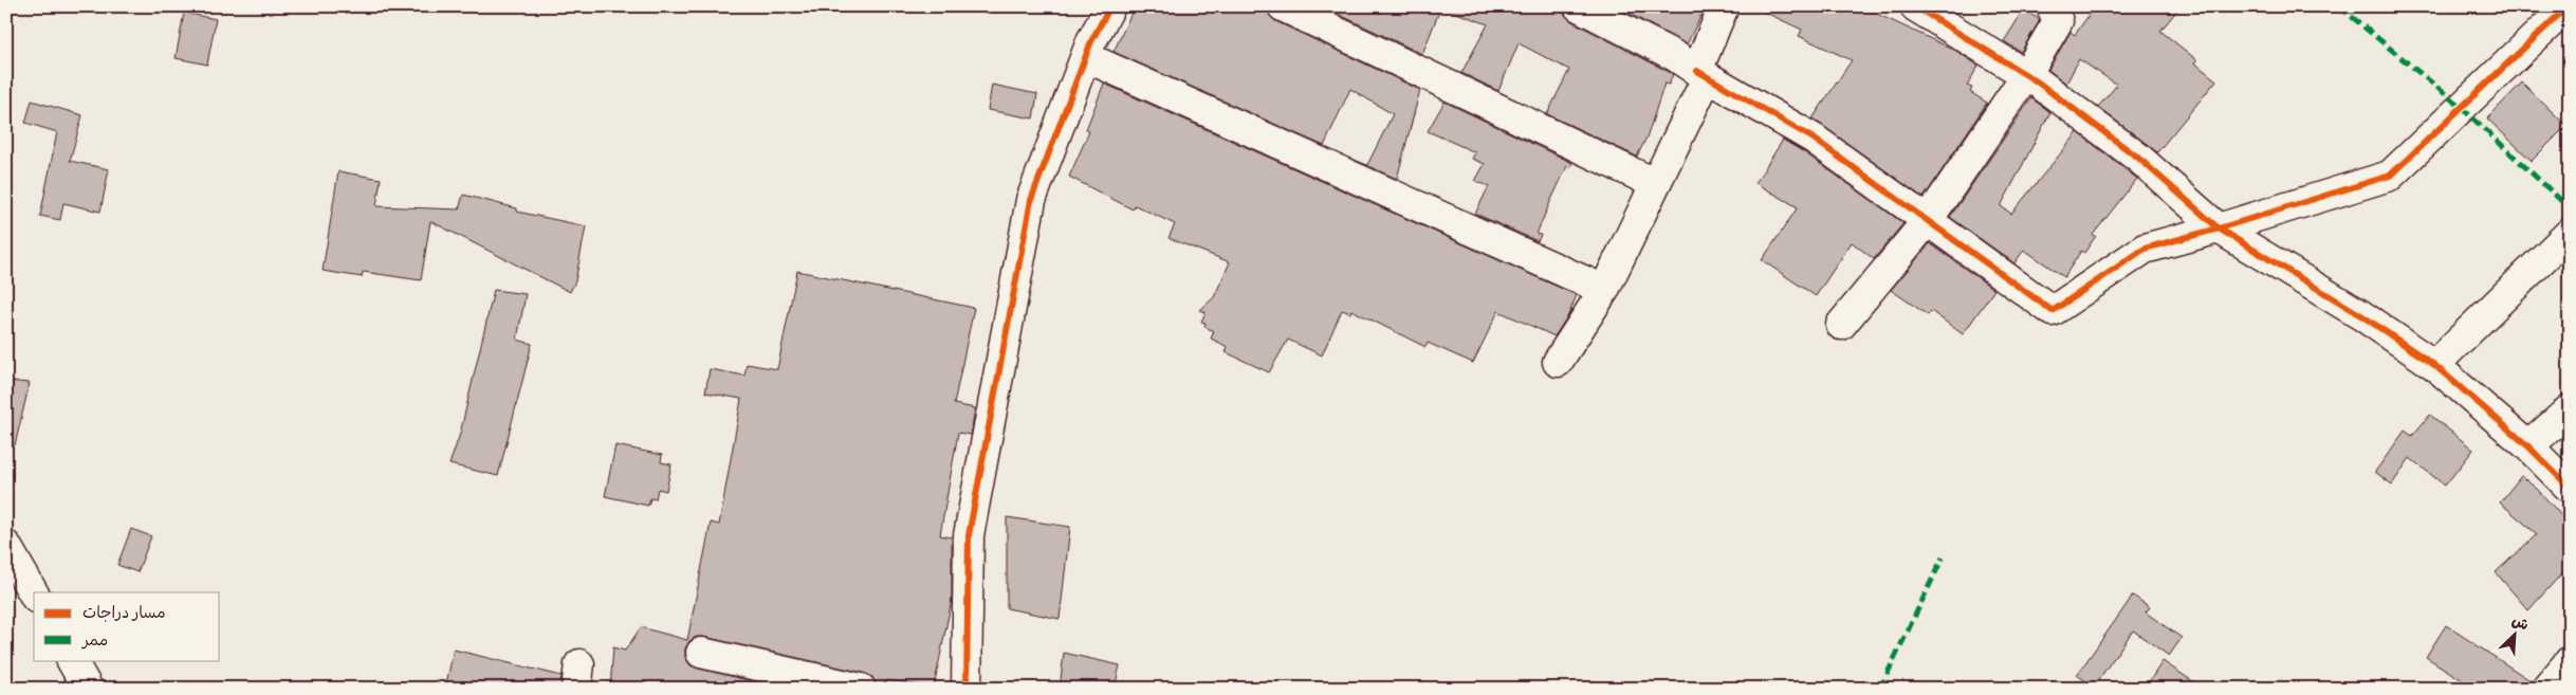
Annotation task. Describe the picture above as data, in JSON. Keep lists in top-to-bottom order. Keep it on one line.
{"legend":["مسار دراجات","ممر"],"north":"top right"}
